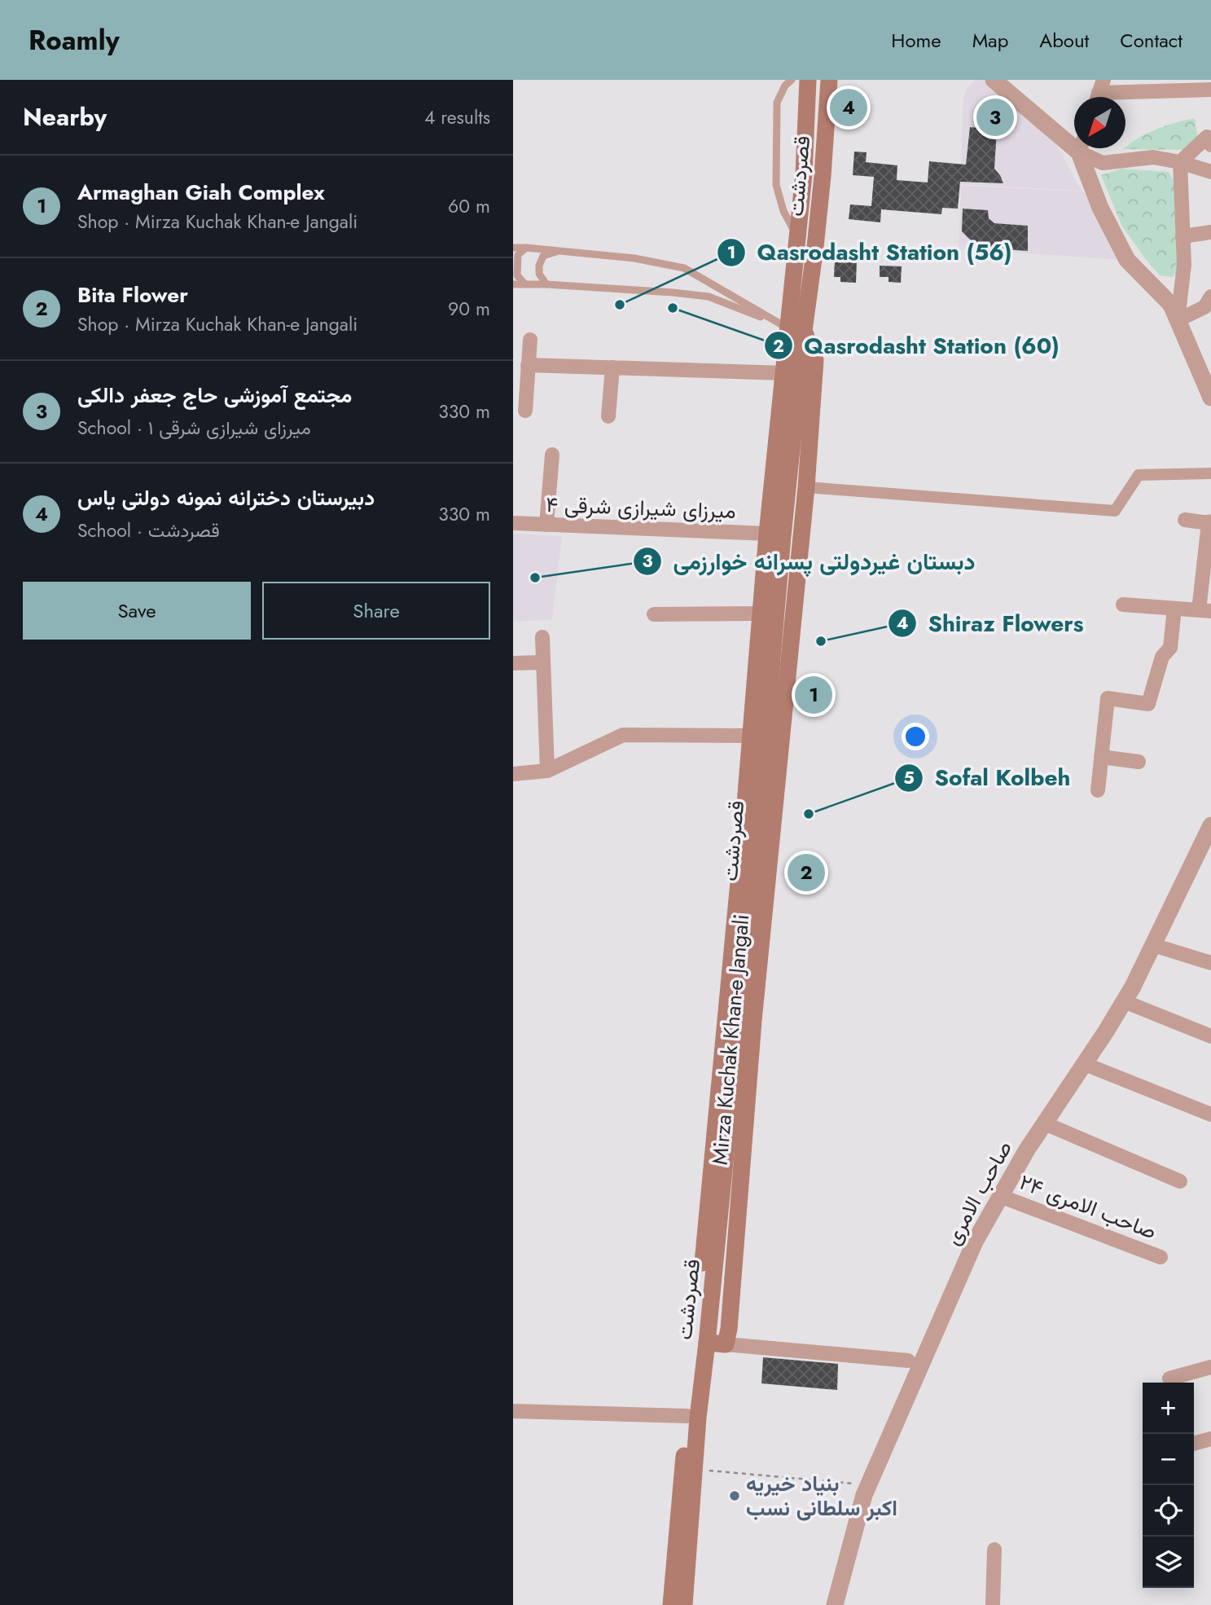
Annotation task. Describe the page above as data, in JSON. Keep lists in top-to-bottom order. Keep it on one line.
{"streets":{"main road":["قصردشت","Mirza Kuchak Khan-e Jangali"],"street":["۴ میرزای شیرازی شرقی","صاحب الامری","۲۴ صاحب الامری"]},"crossings":[["قصردشت","۴ میرزای شیرازی شرقی"],["قصردشت","Mirza Kuchak Khan-e Jangali"],["صاحب الامری","۲۴ صاحب الامری"]],"places":["Qasrodasht Station (56)","Qasrodasht Station (60)","دبستان غیردولتی پسرانه خوارزمی","Shiraz Flowers","Sofal Kolbeh","بنیاد خیریه اکبر سلطانی نسب"],"north":"bottom left","page":{"header":"Roamly","nav":["Home","Map","About","Contact"],"heading":["Nearby","4 results"],"pins":["4","3","1","2"],"list":[{"mark":"1","name":"Armaghan Giah Complex","note":"Shop · Mirza Kuchak Khan-e Jangali","value":"60 m"},{"mark":"2","name":"Bita Flower","note":"Shop · Mirza Kuchak Khan-e Jangali","value":"90 m"},{"mark":"3","name":"مجتمع آموزشی حاج جعفر دالکی","note":"School · ۱ میرزای شیرازی شرقی","value":"330 m"},{"mark":"4","name":"دبیرستان دخترانه نمونه دولتی یاس","note":"School · قصردشت","value":"330 m"}],"buttons":["Save","Share"],"map_buttons":["+","−"]}}
